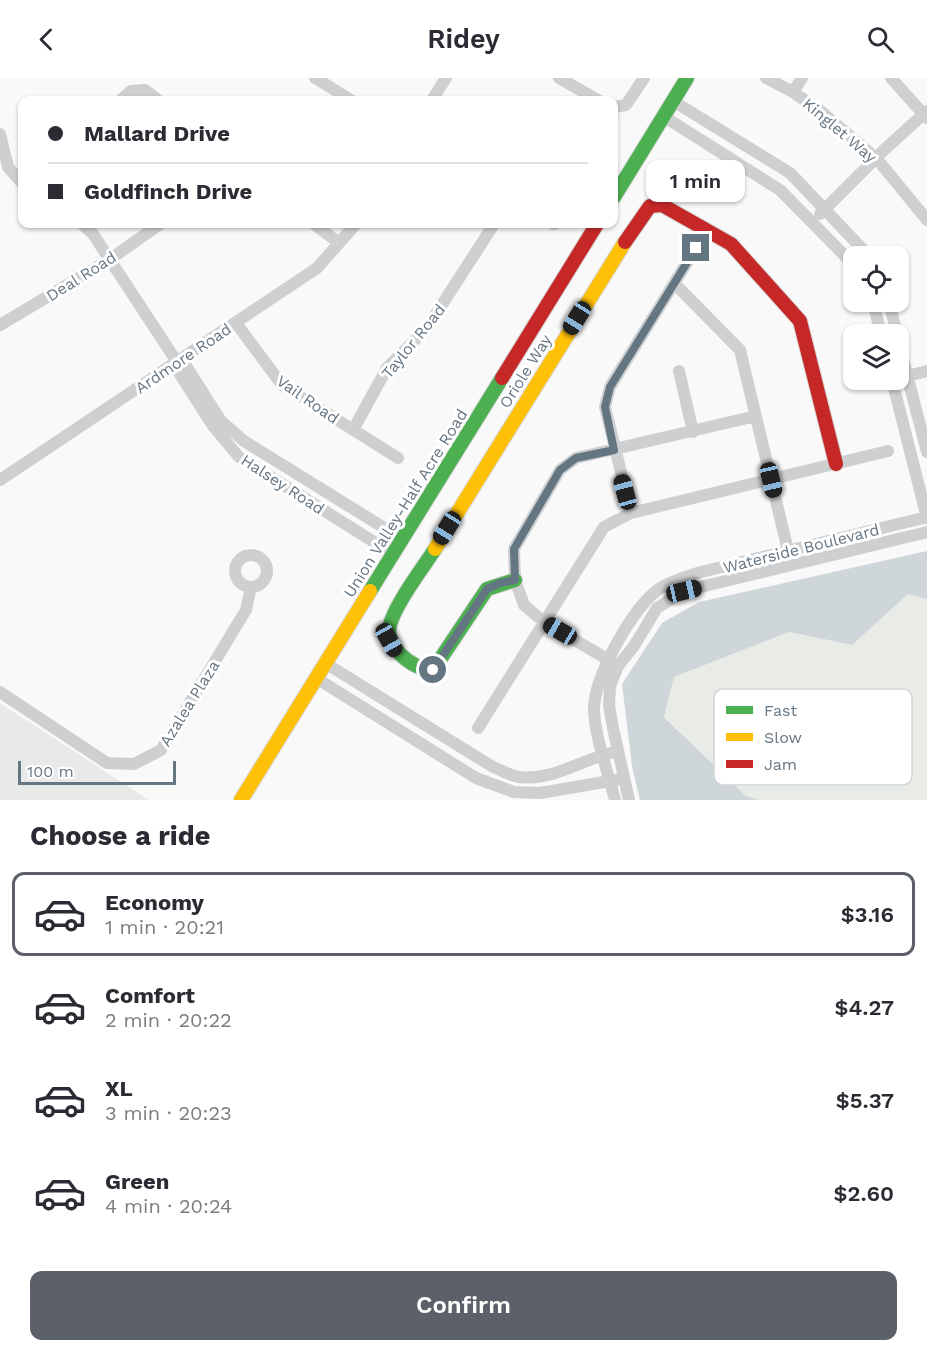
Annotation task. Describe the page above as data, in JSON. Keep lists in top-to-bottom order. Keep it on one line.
{"streets":{"street":["Kinglet Way","Deal Road","Taylor Road","Ardmore Road","Oriole Way","Vail Road","Halsey Road","Union Valley-Half Acre Road","Waterside Boulevard","Azalea Plaza"]},"crossings":[["Deal Road","Halsey Road"],["Taylor Road","Vail Road"],["Ardmore Road","Vail Road"],["Ardmore Road","Halsey Road"],["Halsey Road","Union Valley-Half Acre Road"]],"legend":["Fast","Slow","Jam"],"scale_bar":"100 m","page":{"header":"Ridey","banner":["Mallard Drive","Goldfinch Drive"],"bubble":"1 min","scale":"100 m","heading":"Choose a ride","list":[{"name":"Economy","note":"1 min · 20:21","value":"$3.16"},{"name":"Comfort","note":"2 min · 20:22","value":"$4.27"},{"name":"XL","note":"3 min · 20:23","value":"$5.37"},{"name":"Green","note":"4 min · 20:24","value":"$2.60"}],"buttons":"Confirm"}}
